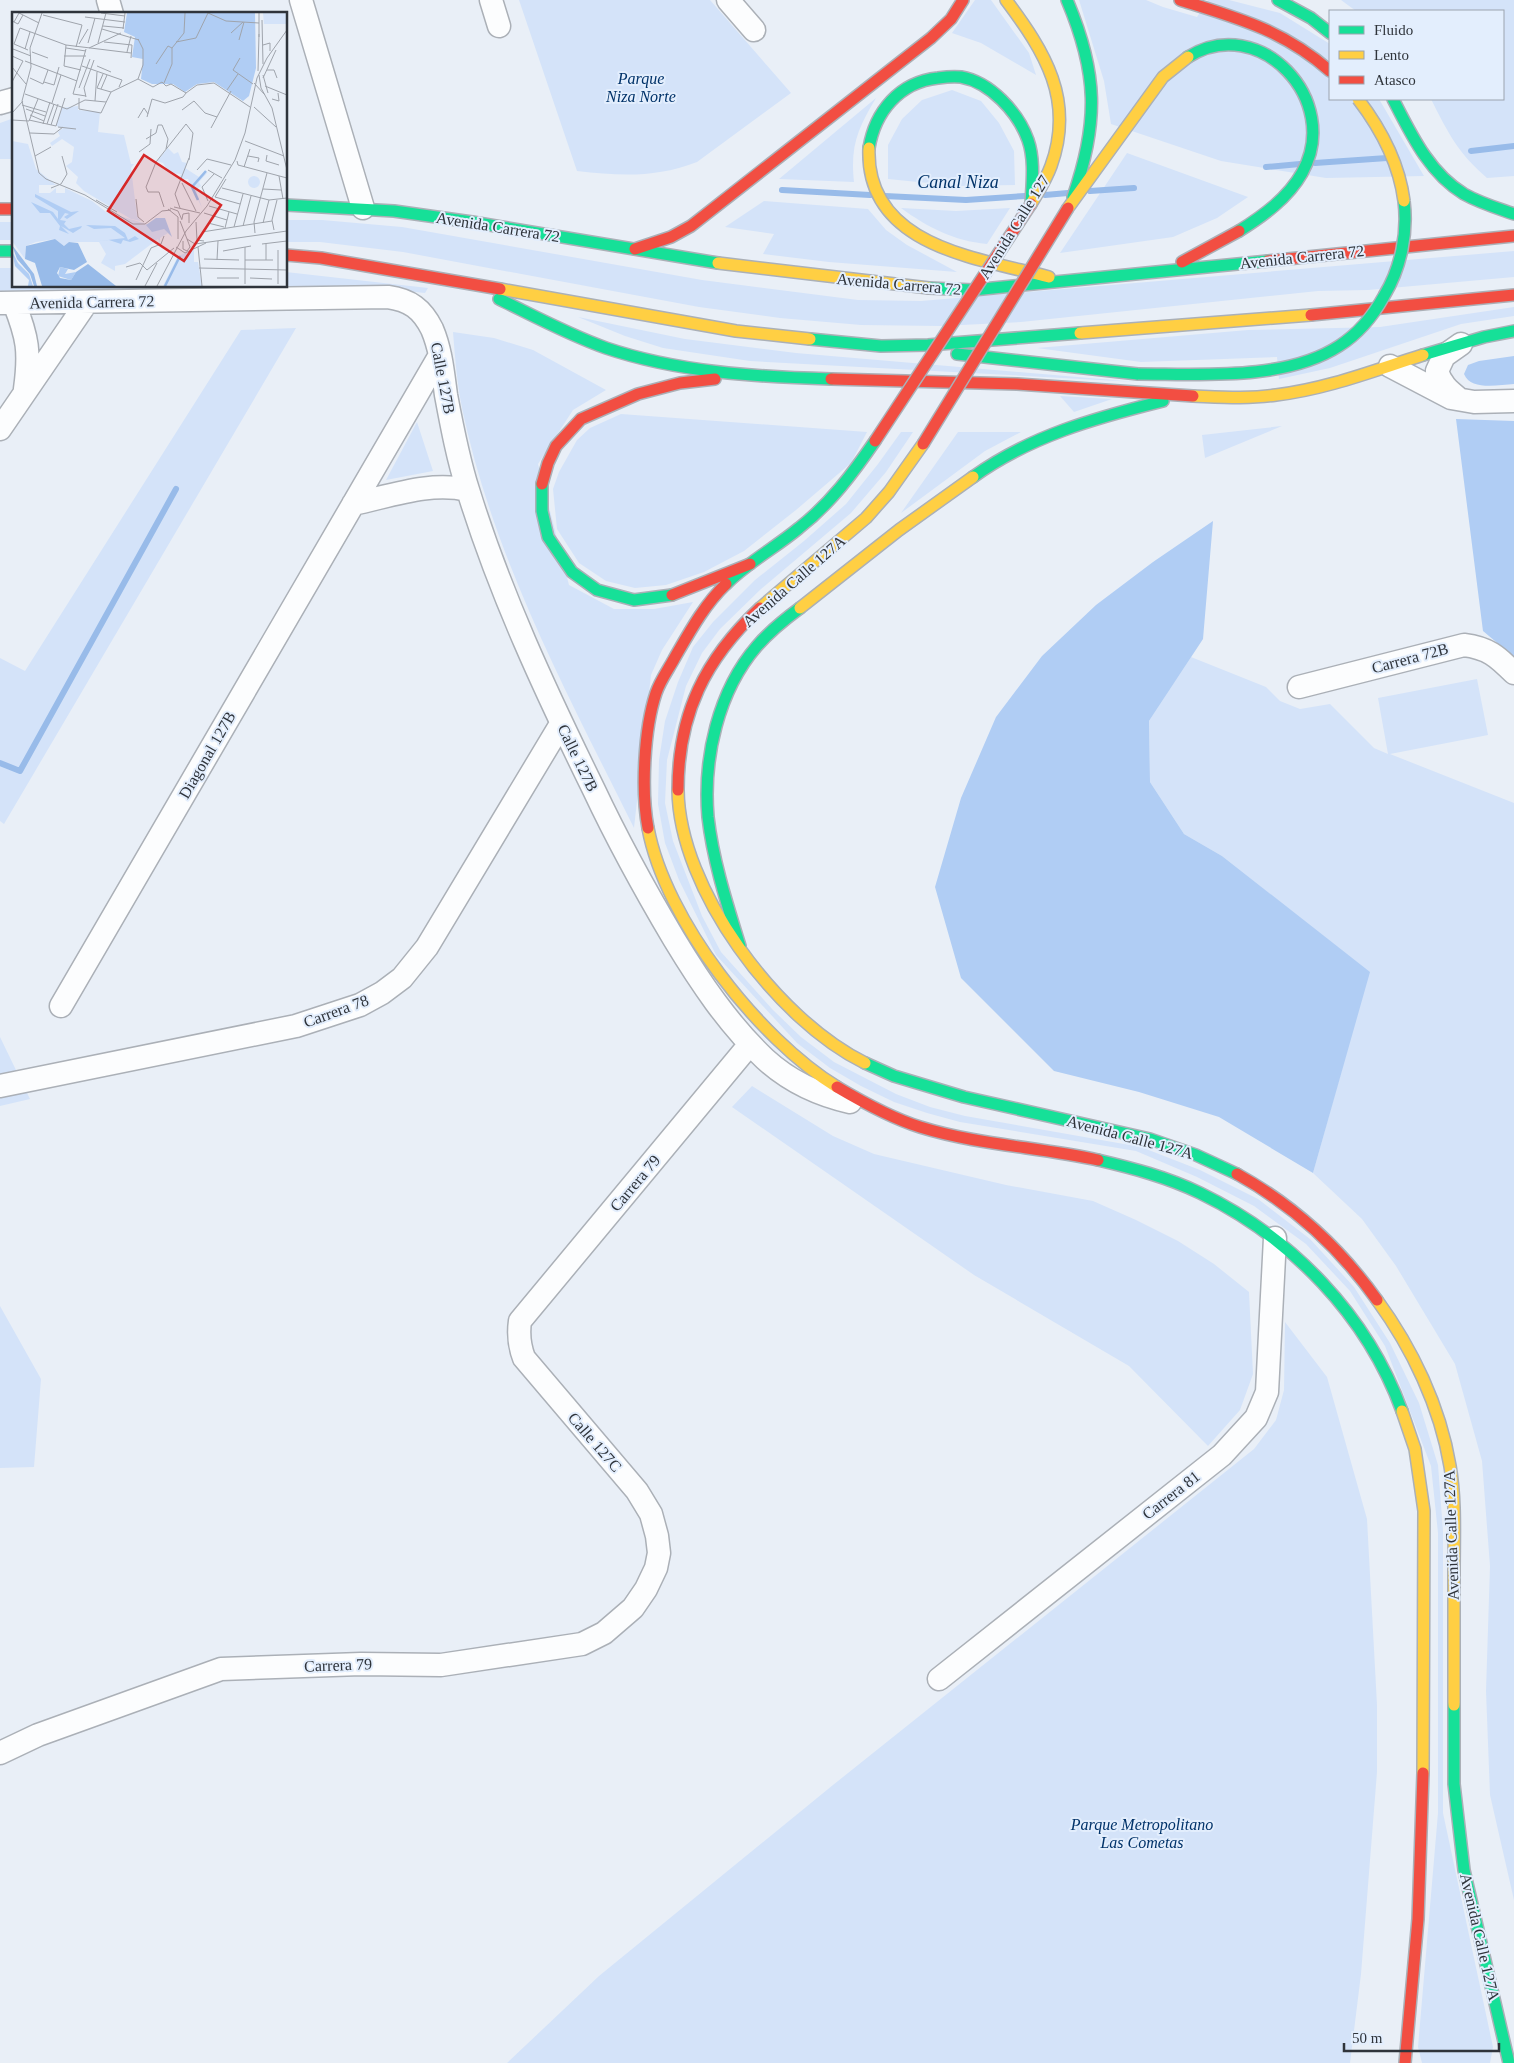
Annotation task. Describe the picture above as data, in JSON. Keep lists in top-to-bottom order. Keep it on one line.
{"streets":{"main road":["Avenida Carrera 72","Avenida Calle 127","Avenida Calle 127A"],"street":["Calle 127B","Carrera 72B","Diagonal 127B","Carrera 78","Carrera 79","Calle 127C","Carrera 81"]},"crossings":[["Avenida Carrera 72","Calle 127B"],["Avenida Calle 127","Avenida Calle 127A"],["Calle 127B","Avenida Calle 127A"],["Calle 127B","Diagonal 127B"],["Calle 127B","Carrera 78"],["Calle 127B","Carrera 79"],["Avenida Calle 127A","Carrera 81"],["Carrera 79","Calle 127C"]],"water":["Canal Niza"],"parks":["Parque Niza Norte","Parque Metropolitano Las Cometas"],"legend":["Fluido","Lento","Atasco"],"scale_bar":"50 m"}
